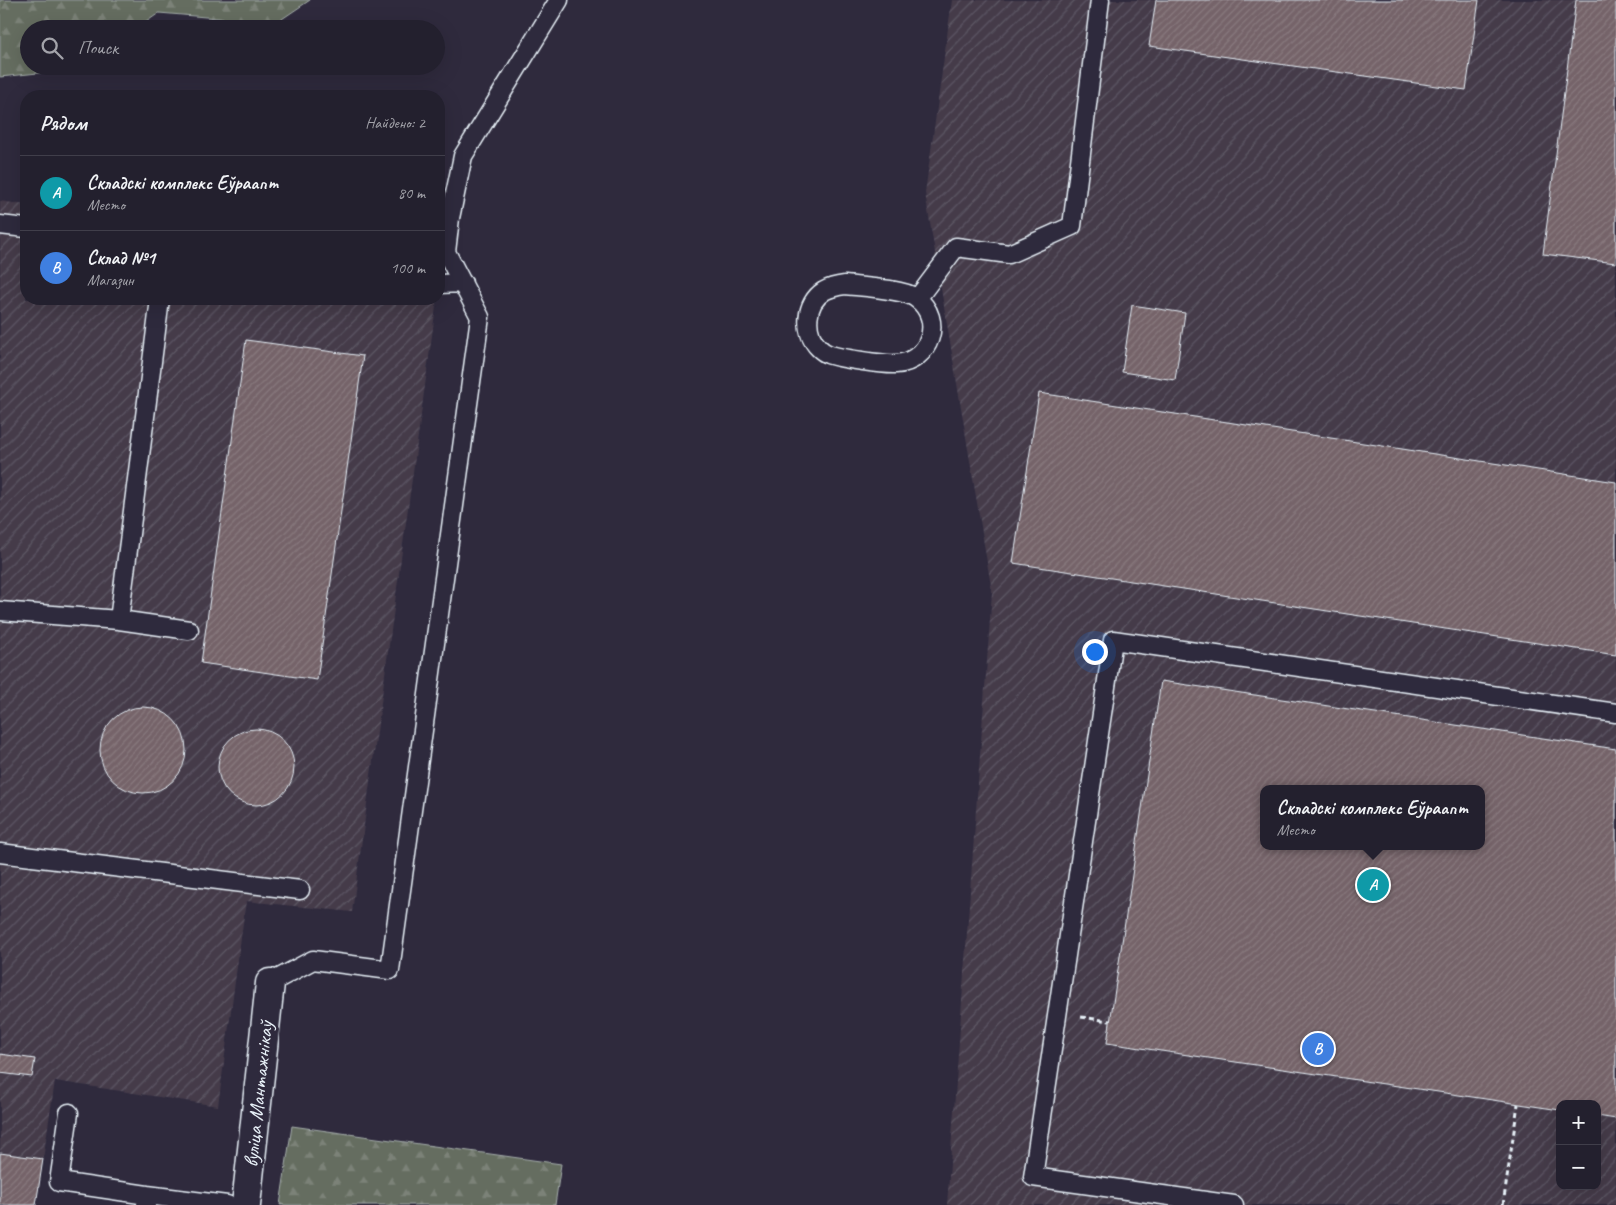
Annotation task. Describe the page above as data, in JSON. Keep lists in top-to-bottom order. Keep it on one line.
{"streets":{"street":["вуліца Мантажнікаў"]},"page":{"search":"Поиск","heading":["Рядом","Найдено: 2"],"list":[{"mark":"A","name":"Складскі комплекс Еўраапт","note":"Место","value":"80 m"},{"mark":"B","name":"Склад №1","note":"Магазин","value":"100 m"}],"popup":["Складскі комплекс Еўраапт","Место"],"pins":["A","B"],"map_buttons":["+","−"]}}
